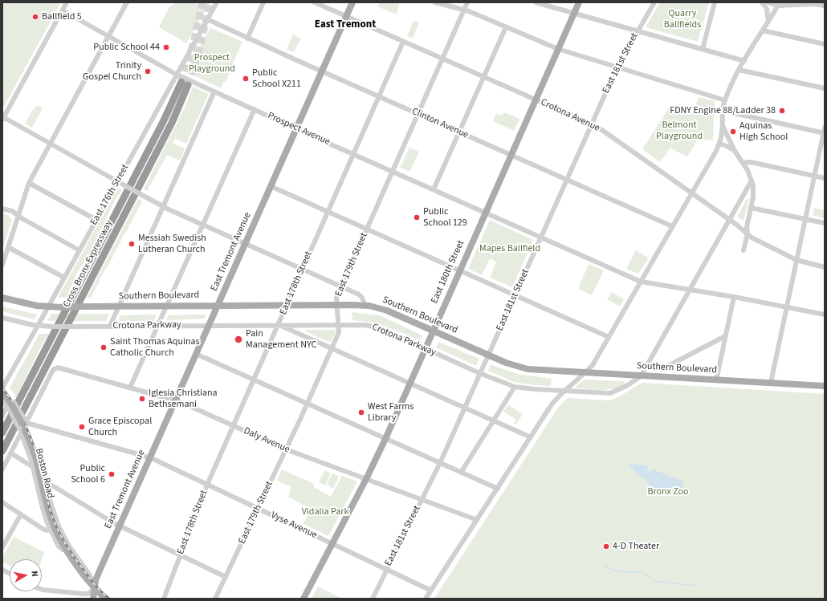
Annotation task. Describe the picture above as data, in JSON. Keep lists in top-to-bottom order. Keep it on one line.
{"streets":{"highway":["Cross Bronx Expressway"],"main road":["East Tremont Avenue","East 180th Street","Southern Boulevard","Boston Road"],"street":["East 181st Street","Crotona Avenue","Clinton Avenue","Prospect Avenue","East 176th Street","East 179th Street","East 178th Street","Crotona Parkway","Daly Avenue","Vyse Avenue"]},"crossings":[["East 181st Street","Crotona Avenue"],["East 181st Street","Clinton Avenue"],["East 181st Street","Prospect Avenue"],["East 181st Street","Southern Boulevard"],["East 181st Street","Crotona Parkway"],["East 181st Street","Daly Avenue"],["East 181st Street","Vyse Avenue"],["Crotona Avenue","East Tremont Avenue"],["Crotona Avenue","East 179th Street"],["Crotona Avenue","East 180th Street"],["Crotona Avenue","East 178th Street"],["Clinton Avenue","East 176th Street"],["Clinton Avenue","East Tremont Avenue"],["Clinton Avenue","East 179th Street"],["Clinton Avenue","East 180th Street"],["Clinton Avenue","East 178th Street"],["Prospect Avenue","East 176th Street"],["Prospect Avenue","East Tremont Avenue"],["Prospect Avenue","East 179th Street"],["Prospect Avenue","East 180th Street"],["Prospect Avenue","East 178th Street"],["East 176th Street","Southern Boulevard"],["East 176th Street","Crotona Parkway"],["East Tremont Avenue","Southern Boulevard"],["East Tremont Avenue","Crotona Parkway"],["East Tremont Avenue","Daly Avenue"],["East Tremont Avenue","Boston Road"],["East Tremont Avenue","Vyse Avenue"],["East 179th Street","Southern Boulevard"],["East 179th Street","Crotona Parkway"],["East 179th Street","Daly Avenue"],["East 179th Street","Vyse Avenue"],["East 180th Street","Southern Boulevard"],["East 180th Street","Crotona Parkway"],["East 180th Street","Daly Avenue"],["East 180th Street","Vyse Avenue"],["East 178th Street","Southern Boulevard"],["East 178th Street","Crotona Parkway"],["East 178th Street","Daly Avenue"],["East 178th Street","Vyse Avenue"],["Southern Boulevard","Crotona Parkway"],["Daly Avenue","Boston Road"],["Daly Avenue","Vyse Avenue"],["Boston Road","Vyse Avenue"]],"districts":["East Tremont"],"parks":["Quarry Ballfields","Prospect Playground","Belmont Playground","Mapes Ballfield","Bronx Zoo","Vidalia Park"],"places":["Ballfield 5","Public School 44","Trinity Gospel Church","Public School X211","FDNY Engine 88/Ladder 38","Aquinas High School","Public School 129","Messiah Swedish Lutheran Church","Pain Management NYC","Saint Thomas Aquinas Catholic Church","Iglesia Christiana Bethsemani","West Farms Library","Grace Episcopal Church","Public School 6","4-D Theater"],"north":"right"}
